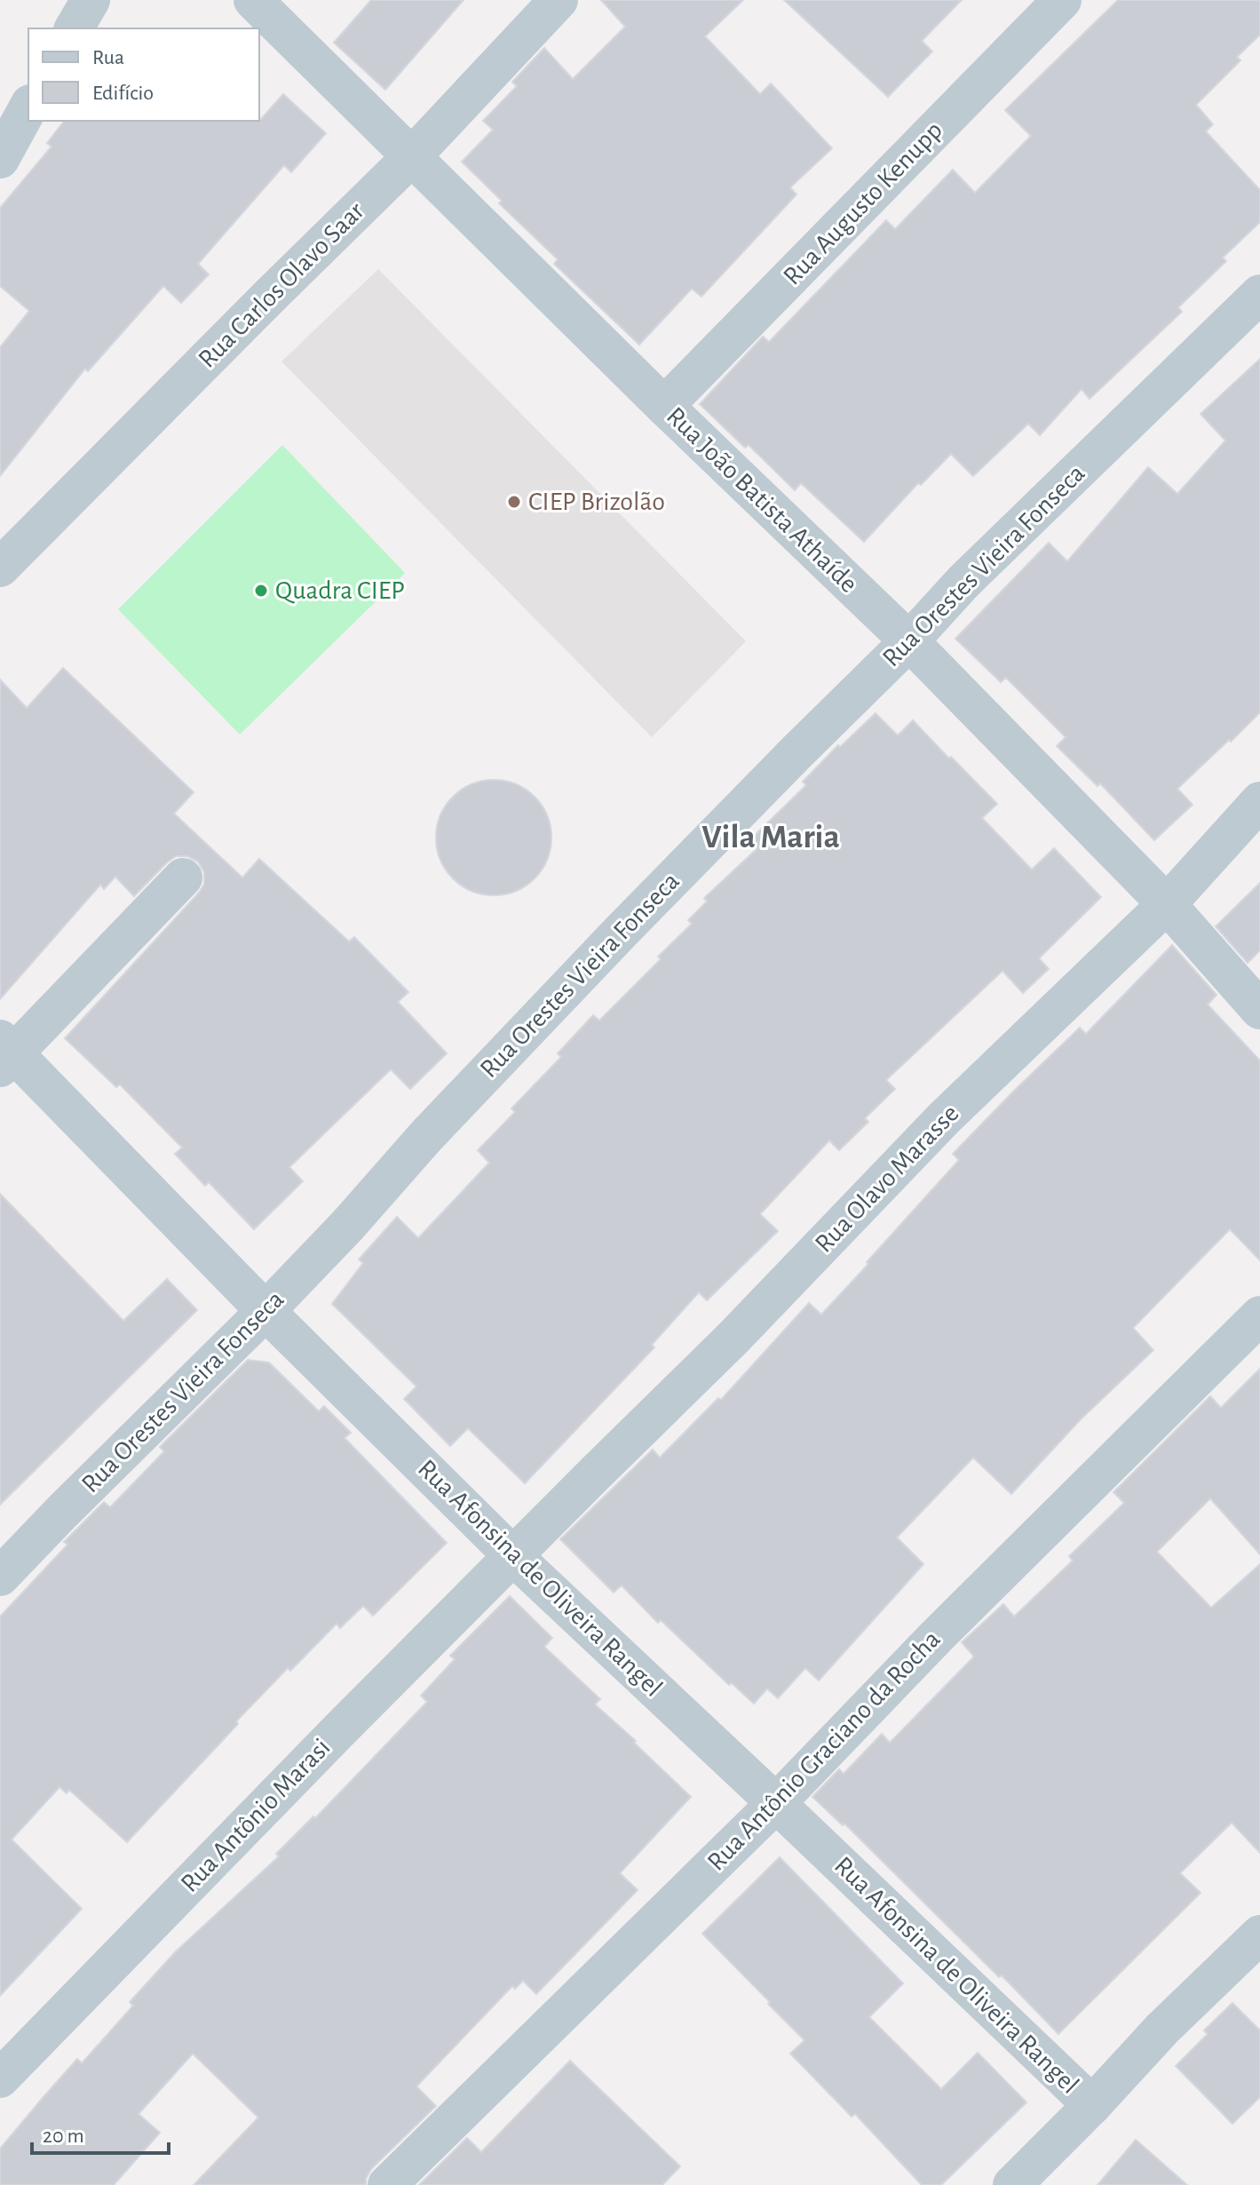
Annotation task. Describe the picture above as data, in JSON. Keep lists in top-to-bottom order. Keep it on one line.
{"streets":{"street":["Rua Augusto Kenupp","Rua Carlos Olavo Saar","Rua João Batista Athaíde","Rua Orestes Vieira Fonseca","Rua Olavo Marasse","Rua Afonsina de Oliveira Rangel","Rua Antônio Graciano da Rocha","Rua Antônio Marasi"]},"crossings":[["Rua Augusto Kenupp","Rua João Batista Athaíde"],["Rua Carlos Olavo Saar","Rua João Batista Athaíde"],["Rua João Batista Athaíde","Rua Orestes Vieira Fonseca"],["Rua João Batista Athaíde","Rua Olavo Marasse"],["Rua Orestes Vieira Fonseca","Rua Afonsina de Oliveira Rangel"],["Rua Olavo Marasse","Rua Afonsina de Oliveira Rangel"],["Rua Olavo Marasse","Rua Antônio Marasi"],["Rua Afonsina de Oliveira Rangel","Rua Antônio Graciano da Rocha"],["Rua Afonsina de Oliveira Rangel","Rua Antônio Marasi"]],"districts":["Vila Maria"],"places":["CIEP Brizolão","Quadra CIEP"],"legend":["Rua","Edifício"],"scale_bar":"20 m"}
